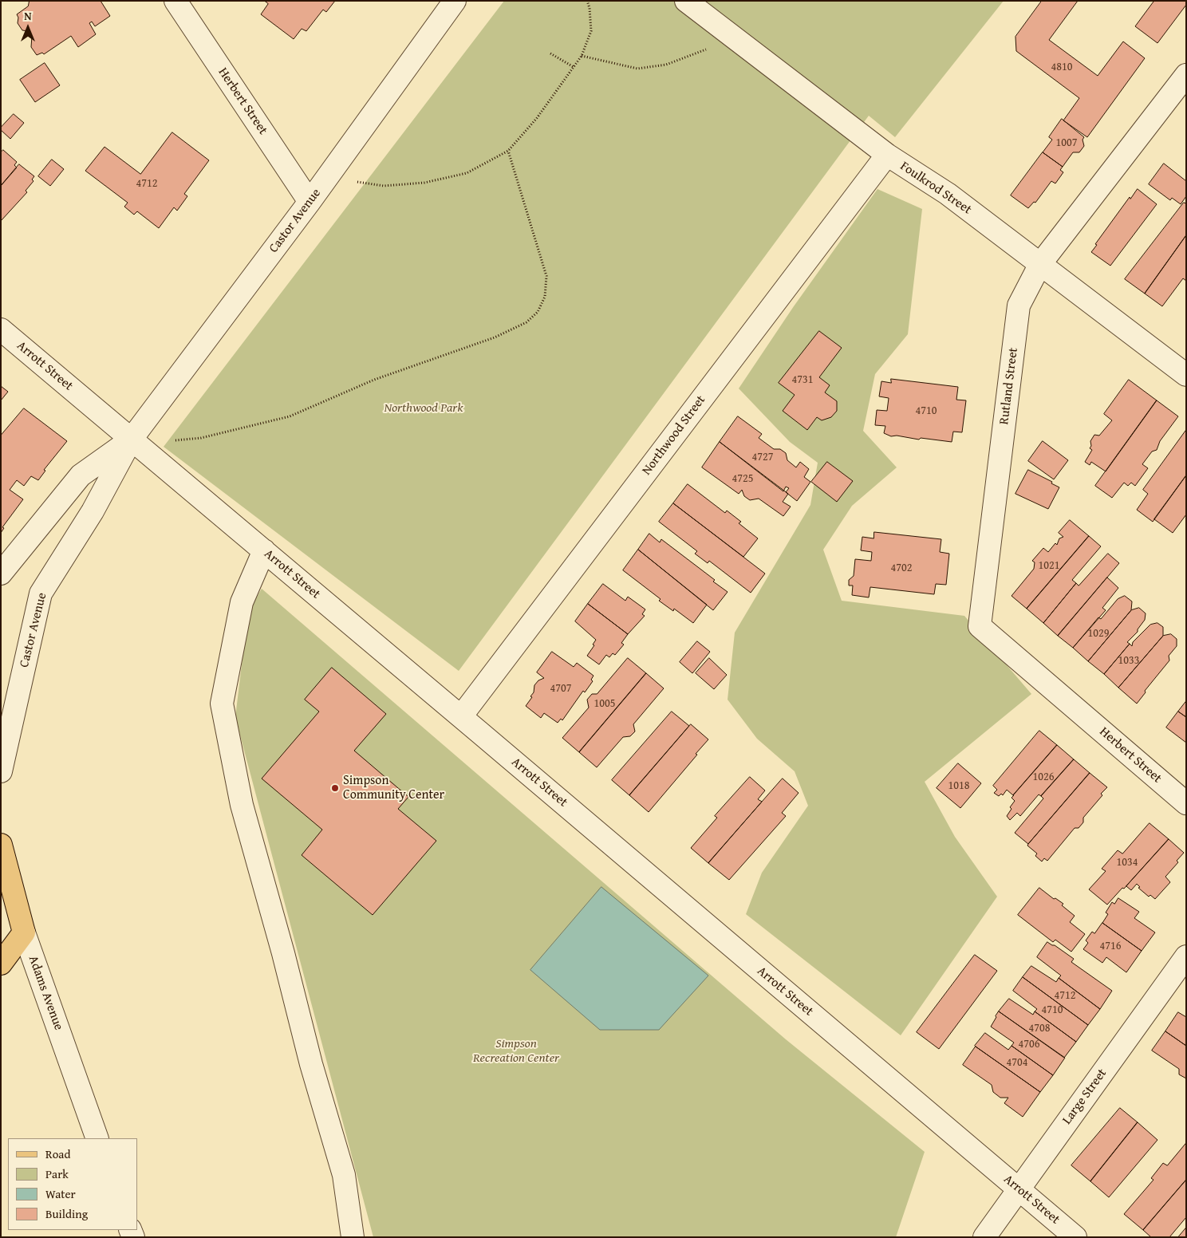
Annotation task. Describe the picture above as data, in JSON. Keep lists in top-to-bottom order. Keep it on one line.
{"streets":{"main road":["Adams Avenue"],"street":["Herbert Street","Foulkrod Street","Castor Avenue","Arrott Street","Rutland Street","Northwood Street","Large Street"]},"crossings":[["Herbert Street","Castor Avenue"],["Herbert Street","Rutland Street"],["Foulkrod Street","Rutland Street"],["Foulkrod Street","Northwood Street"],["Castor Avenue","Arrott Street"],["Arrott Street","Northwood Street"],["Arrott Street","Large Street"]],"parks":["Northwood Park","Simpson Recreation Center"],"places":["Simpson Community Center"],"house_numbers":["4810","1007","4712","4731","4710","4727","4725","1021","4702","1029","1033","4707","1005","1026","1018","1034","4716","4712","4710","4708","4706","4704"],"legend":["Road","Park","Water","Building"],"north":"top"}
